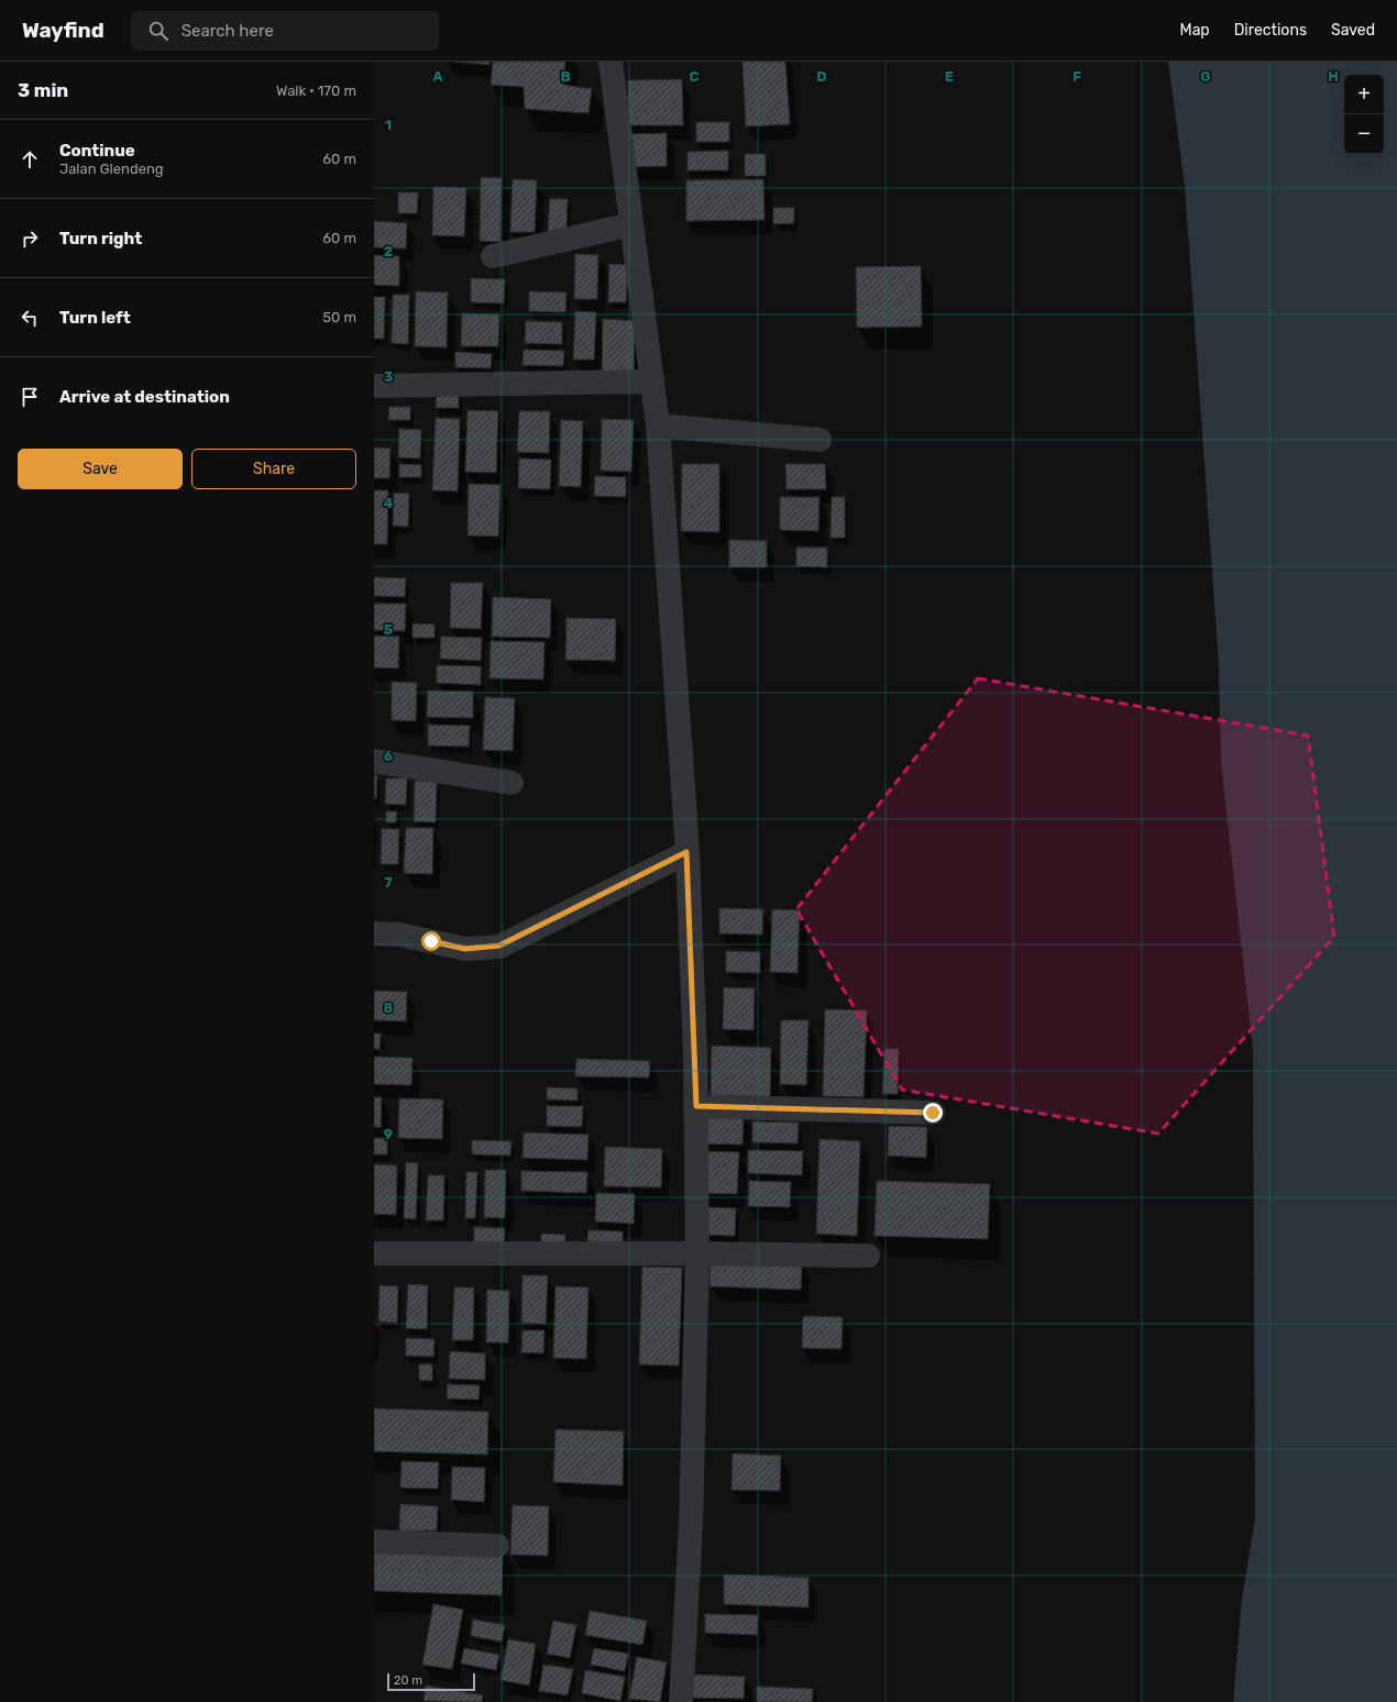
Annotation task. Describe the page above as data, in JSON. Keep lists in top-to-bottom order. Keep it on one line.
{"scale_bar":"20 m","page":{"header":"Wayfind","search":"Search here","nav":["Map","Directions","Saved"],"heading":["3 min","Walk · 170 m"],"map_buttons":["+","−"],"list":[["Continue","Jalan Glendeng","60 m"],["Turn right","60 m"],["Turn left","50 m"],"Arrive at destination"],"buttons":["Save","Share"],"scale":"20 m"},"grid":{"columns":["A","B","C","D","E","F","G","H"],"rows":["1","2","3","4","5","6","7","8","9"]}}
